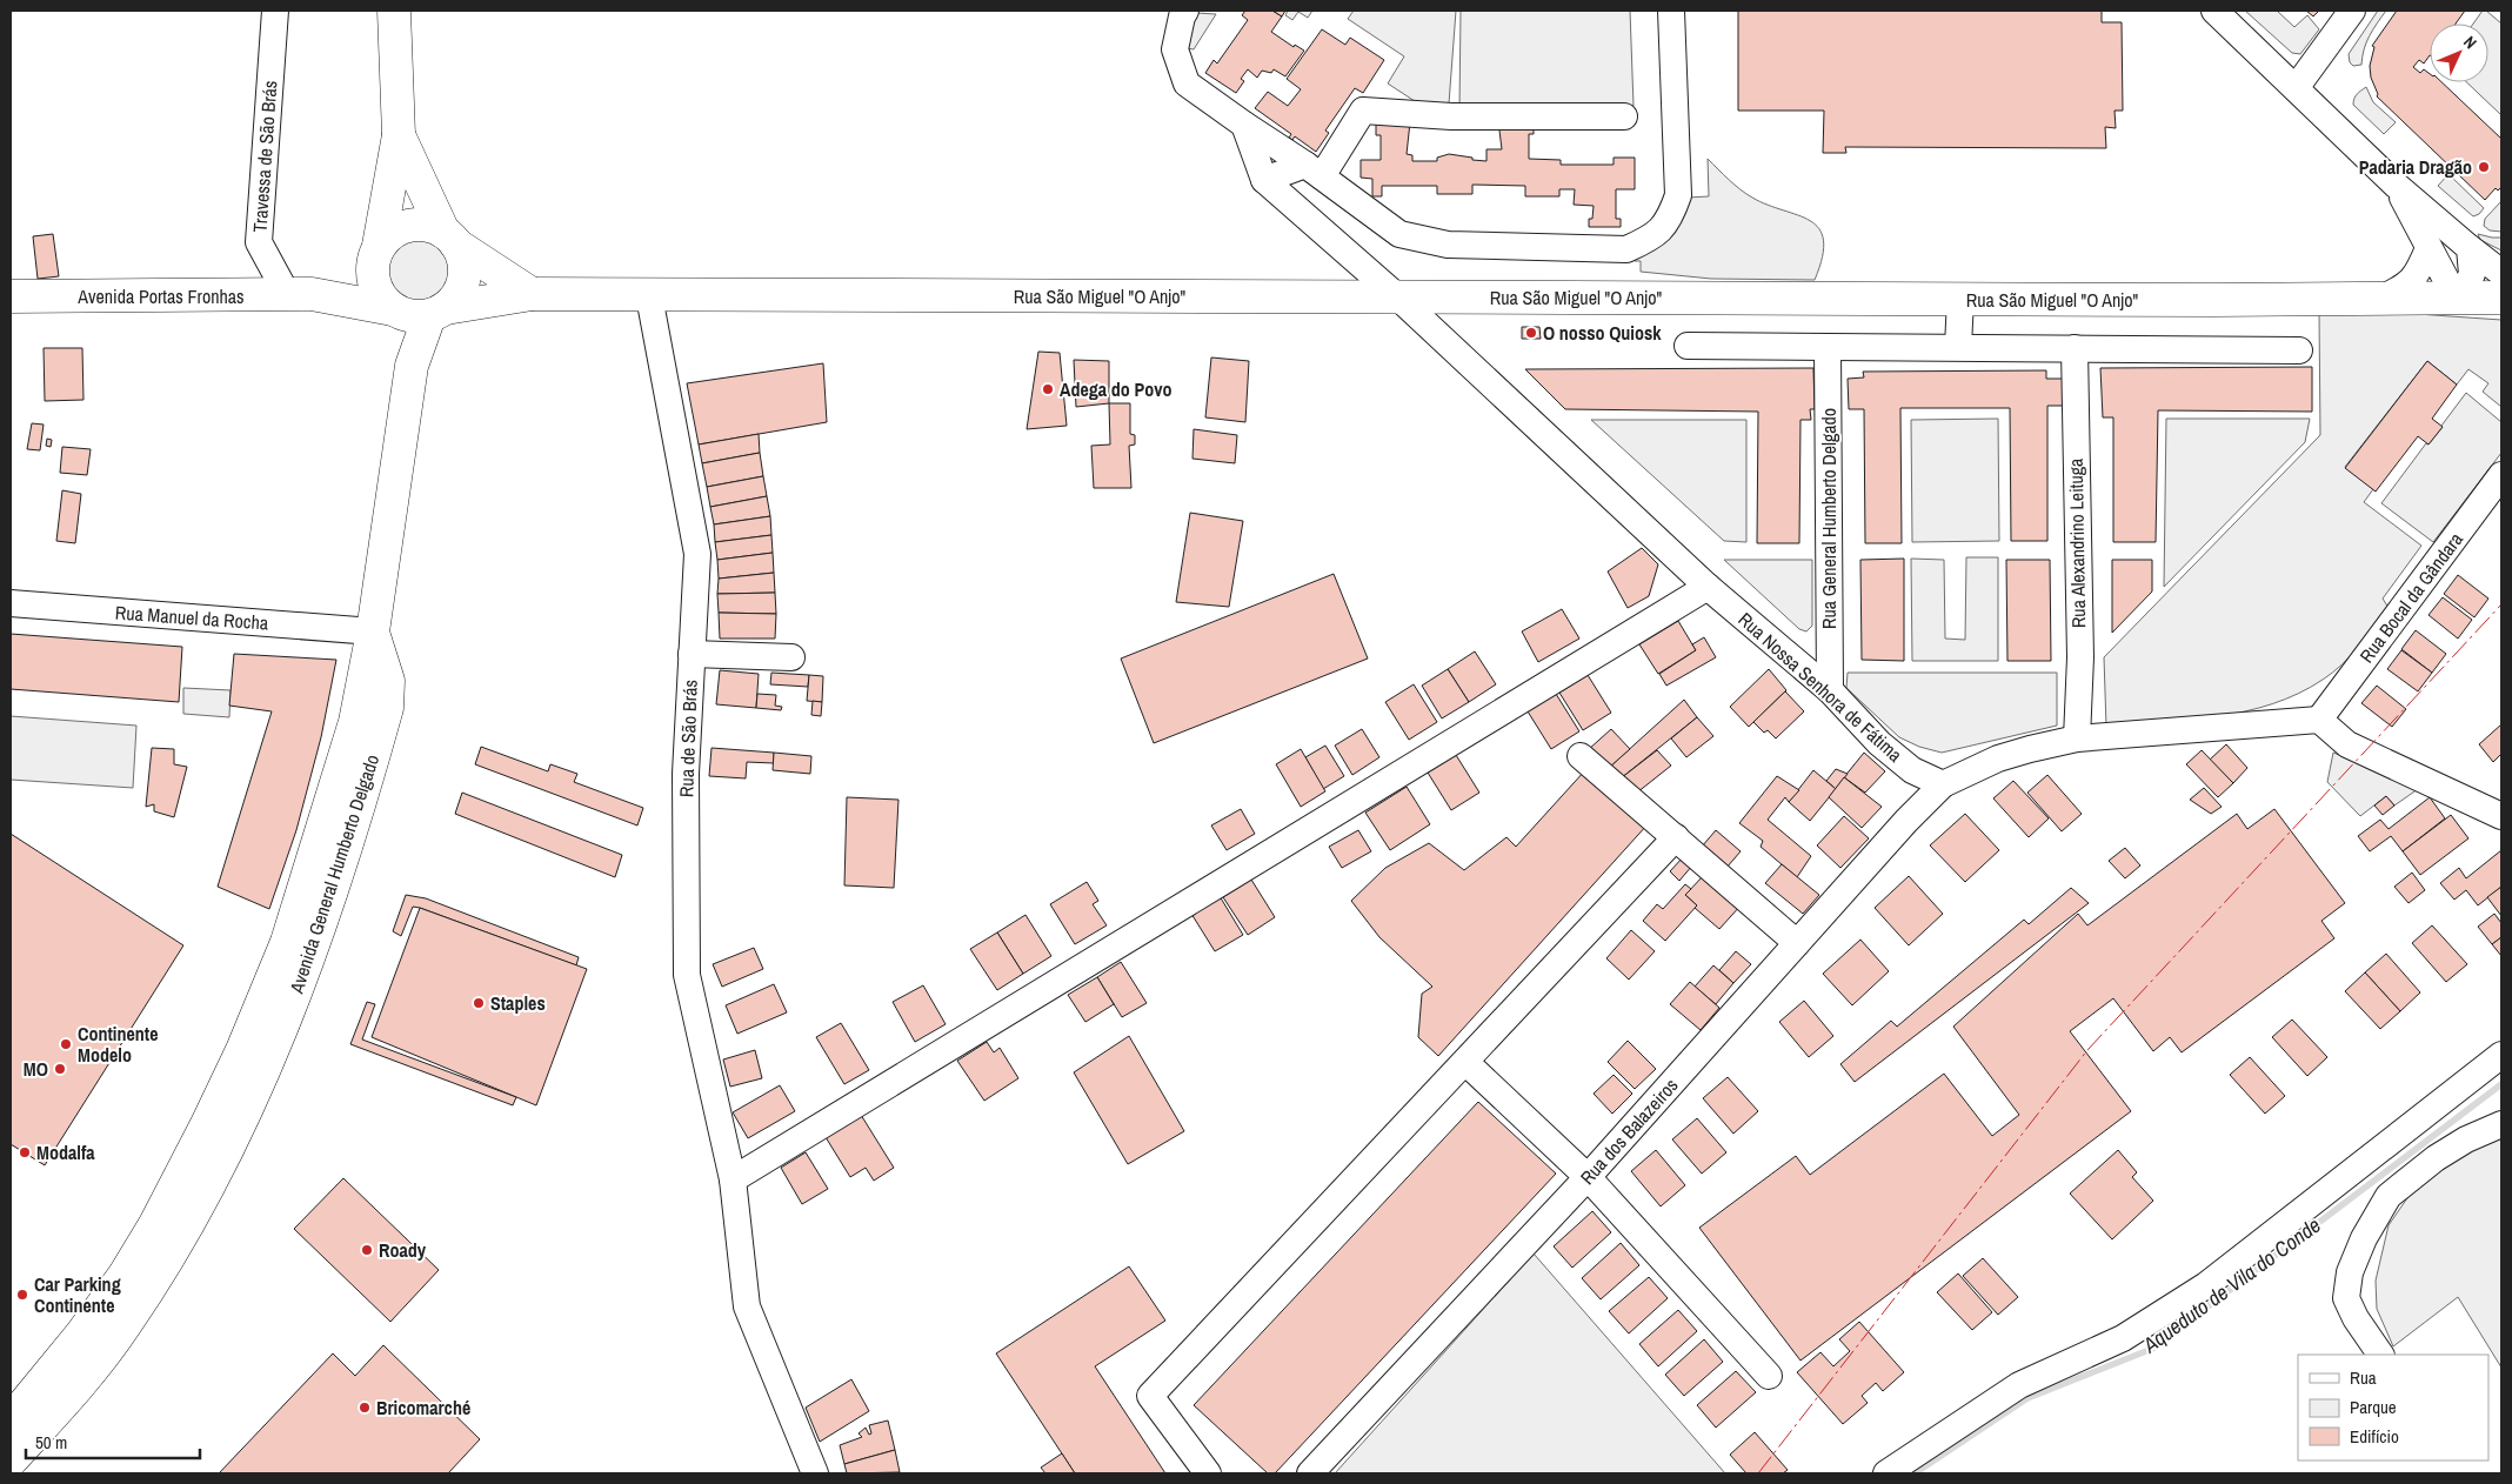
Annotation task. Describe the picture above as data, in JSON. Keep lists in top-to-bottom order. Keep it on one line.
{"streets":{"main road":["Avenida Portas Fronhas","Rua São Miguel \"O Anjo\"","Avenida General Humberto Delgado"],"street":["Travessa de São Brás","Rua General Humberto Delgado","Rua Alexandrino Leituga","Rua Bocal da Gândara","Rua Manuel da Rocha","Rua Nossa Senhora de Fátima","Rua de São Brás","Rua dos Balazeiros"]},"crossings":[["Travessa de São Brás","Avenida Portas Fronhas"],["Avenida Portas Fronhas","Rua São Miguel \"O Anjo\""],["Avenida Portas Fronhas","Rua de São Brás"],["Avenida Portas Fronhas","Avenida General Humberto Delgado"],["Rua São Miguel \"O Anjo\"","Rua Nossa Senhora de Fátima"],["Rua São Miguel \"O Anjo\"","Rua de São Brás"],["Rua General Humberto Delgado","Rua Nossa Senhora de Fátima"],["Rua Manuel da Rocha","Avenida General Humberto Delgado"],["Rua Nossa Senhora de Fátima","Rua dos Balazeiros"]],"water":["Aqueduto de Vila do Conde"],"places":["Padaria Dragão","O nosso Quiosk","Adega do Povo","Staples","Continente Modelo","MO","Modalfa","Roady","Car Parking Continente","Bricomarché"],"legend":["Rua","Parque","Edifício"],"scale_bar":"50 m","north":"top right"}
